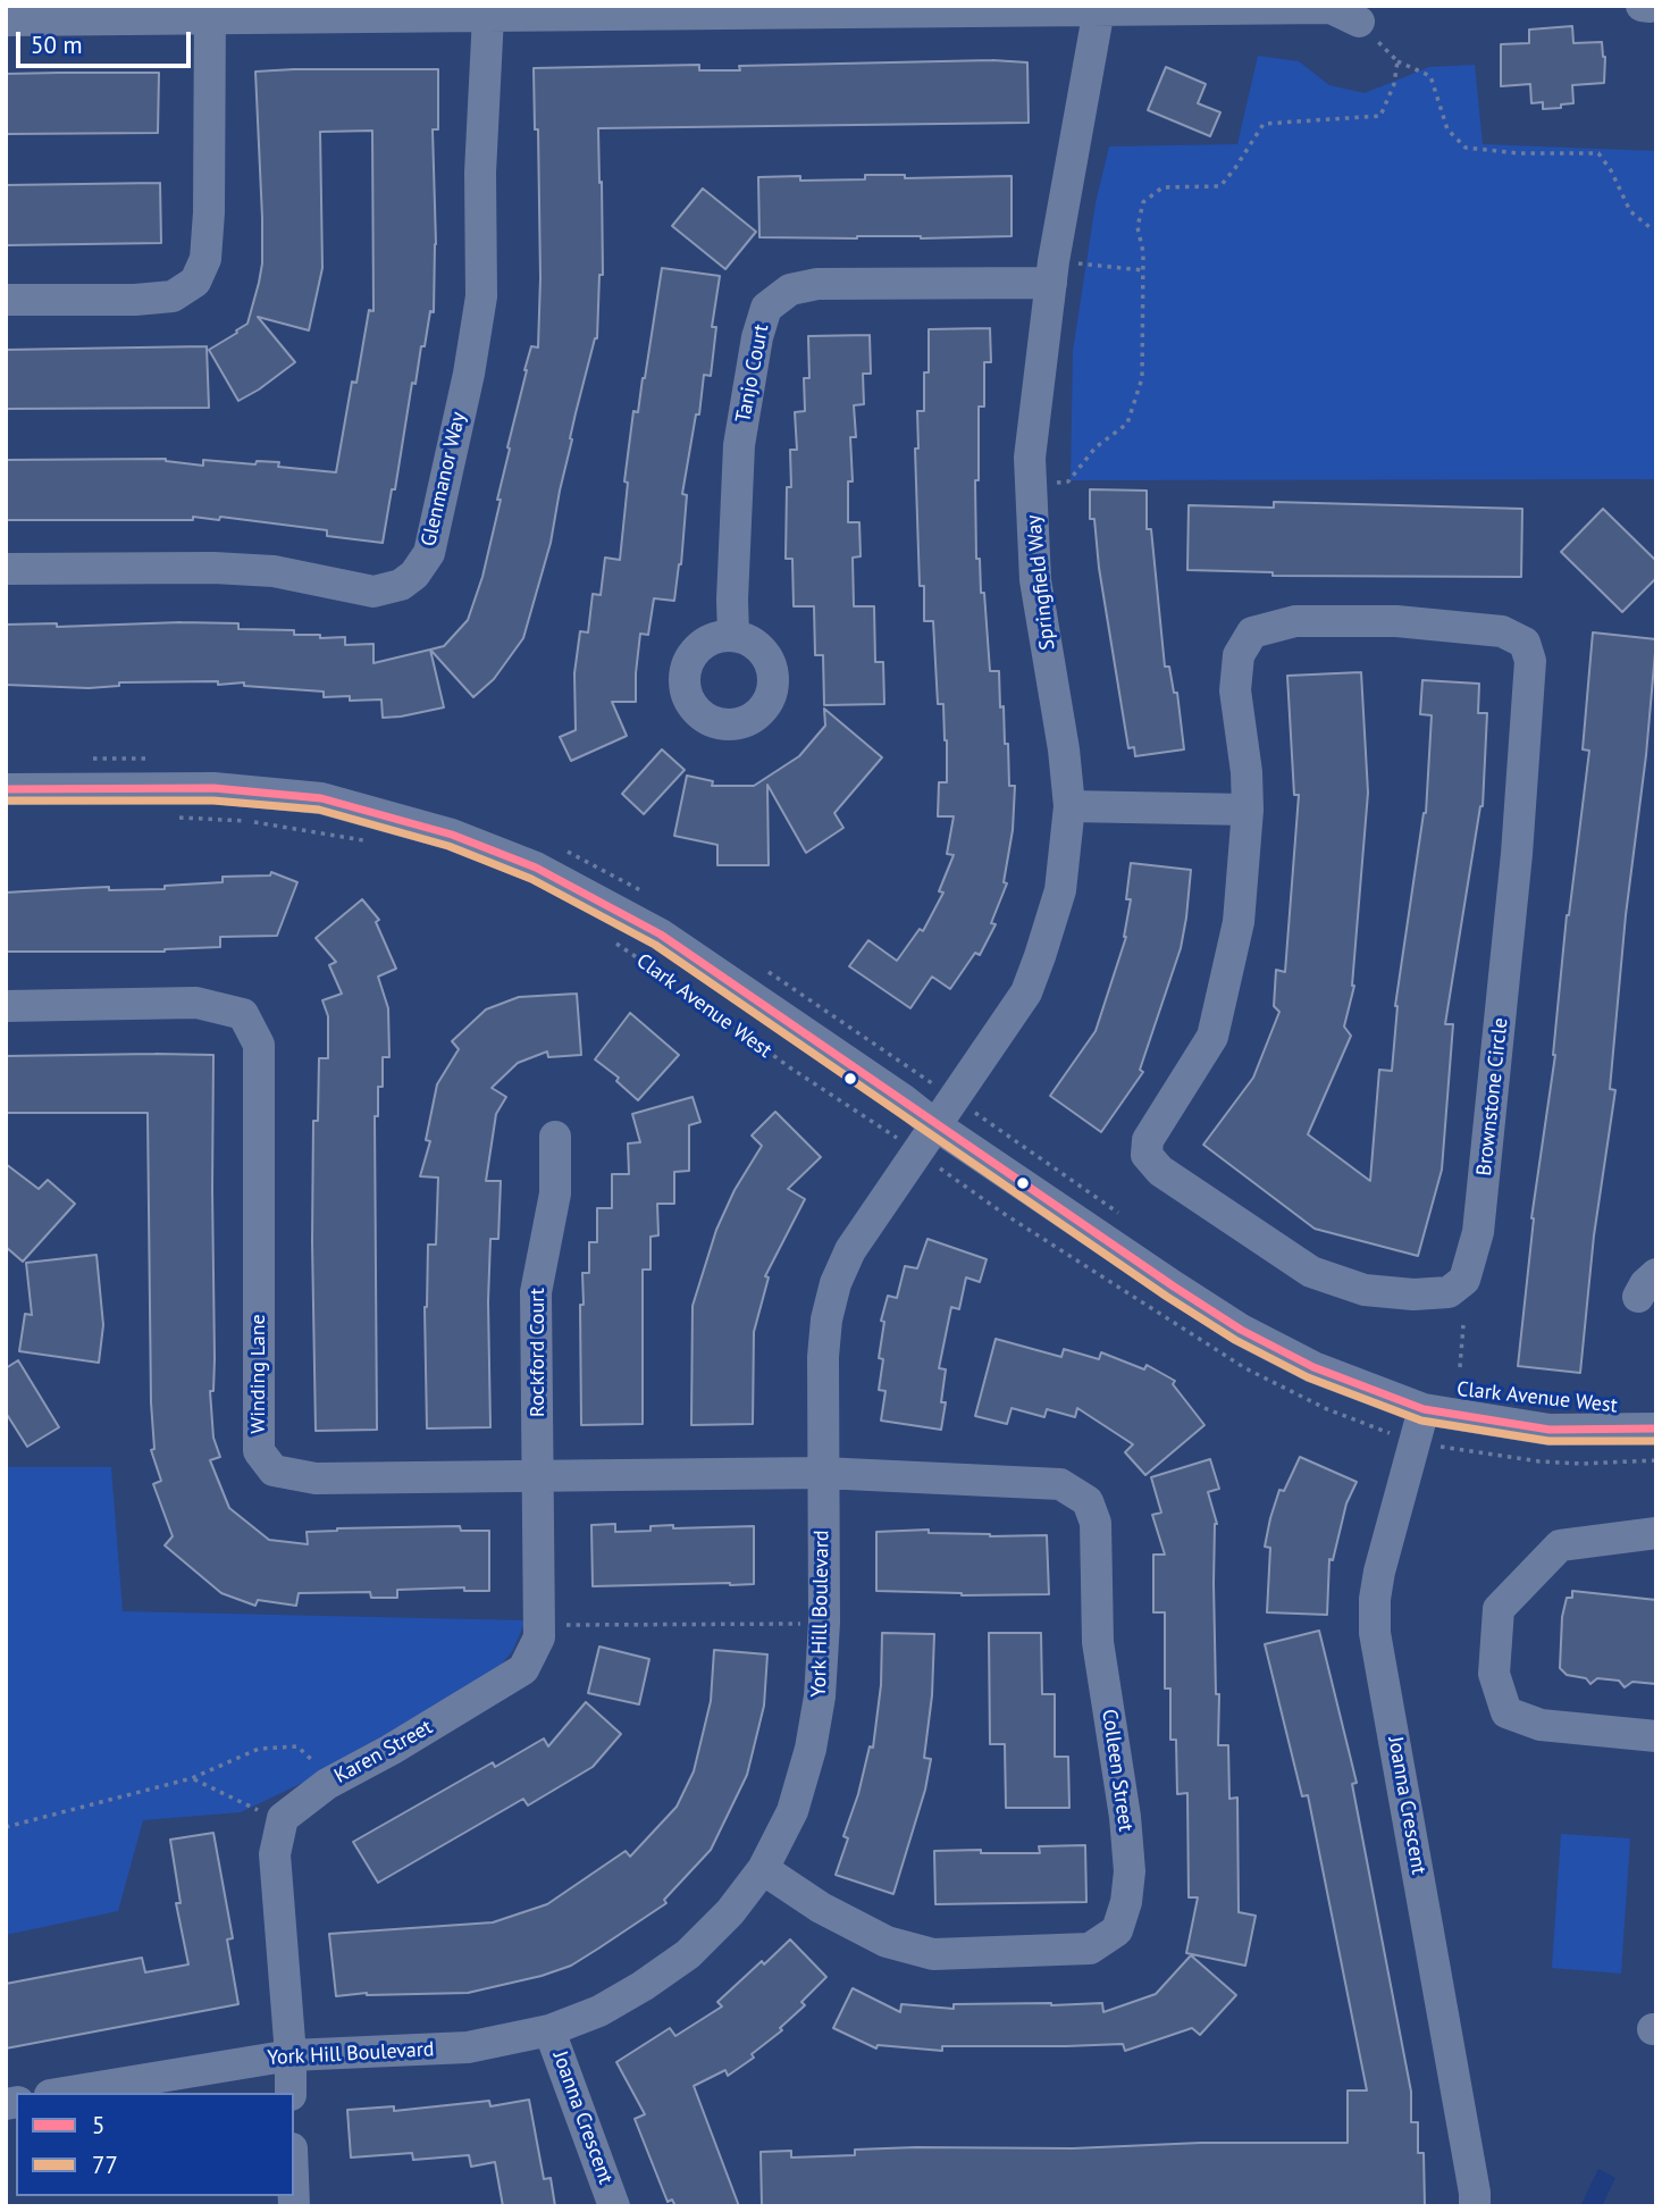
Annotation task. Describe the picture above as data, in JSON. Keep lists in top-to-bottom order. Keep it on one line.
{"streets":{"street":["Tanjo Court","Glenmanor Way","Springfield Way","Clark Avenue West","Brownstone Circle","Rockford Court","Winding Lane","York Hill Boulevard","Karen Street","Colleen Street","Joanna Crescent"]},"crossings":[["Tanjo Court","Springfield Way"],["Springfield Way","Clark Avenue West"],["Springfield Way","York Hill Boulevard"],["Clark Avenue West","York Hill Boulevard"],["Clark Avenue West","Joanna Crescent"],["Rockford Court","Winding Lane"],["Rockford Court","Karen Street"],["Winding Lane","York Hill Boulevard"],["Winding Lane","Karen Street"],["Winding Lane","Colleen Street"],["York Hill Boulevard","Colleen Street"],["York Hill Boulevard","Joanna Crescent"]],"lines":["transit line 5","transit line 77"],"legend":["5","77"],"scale_bar":"50 m"}
